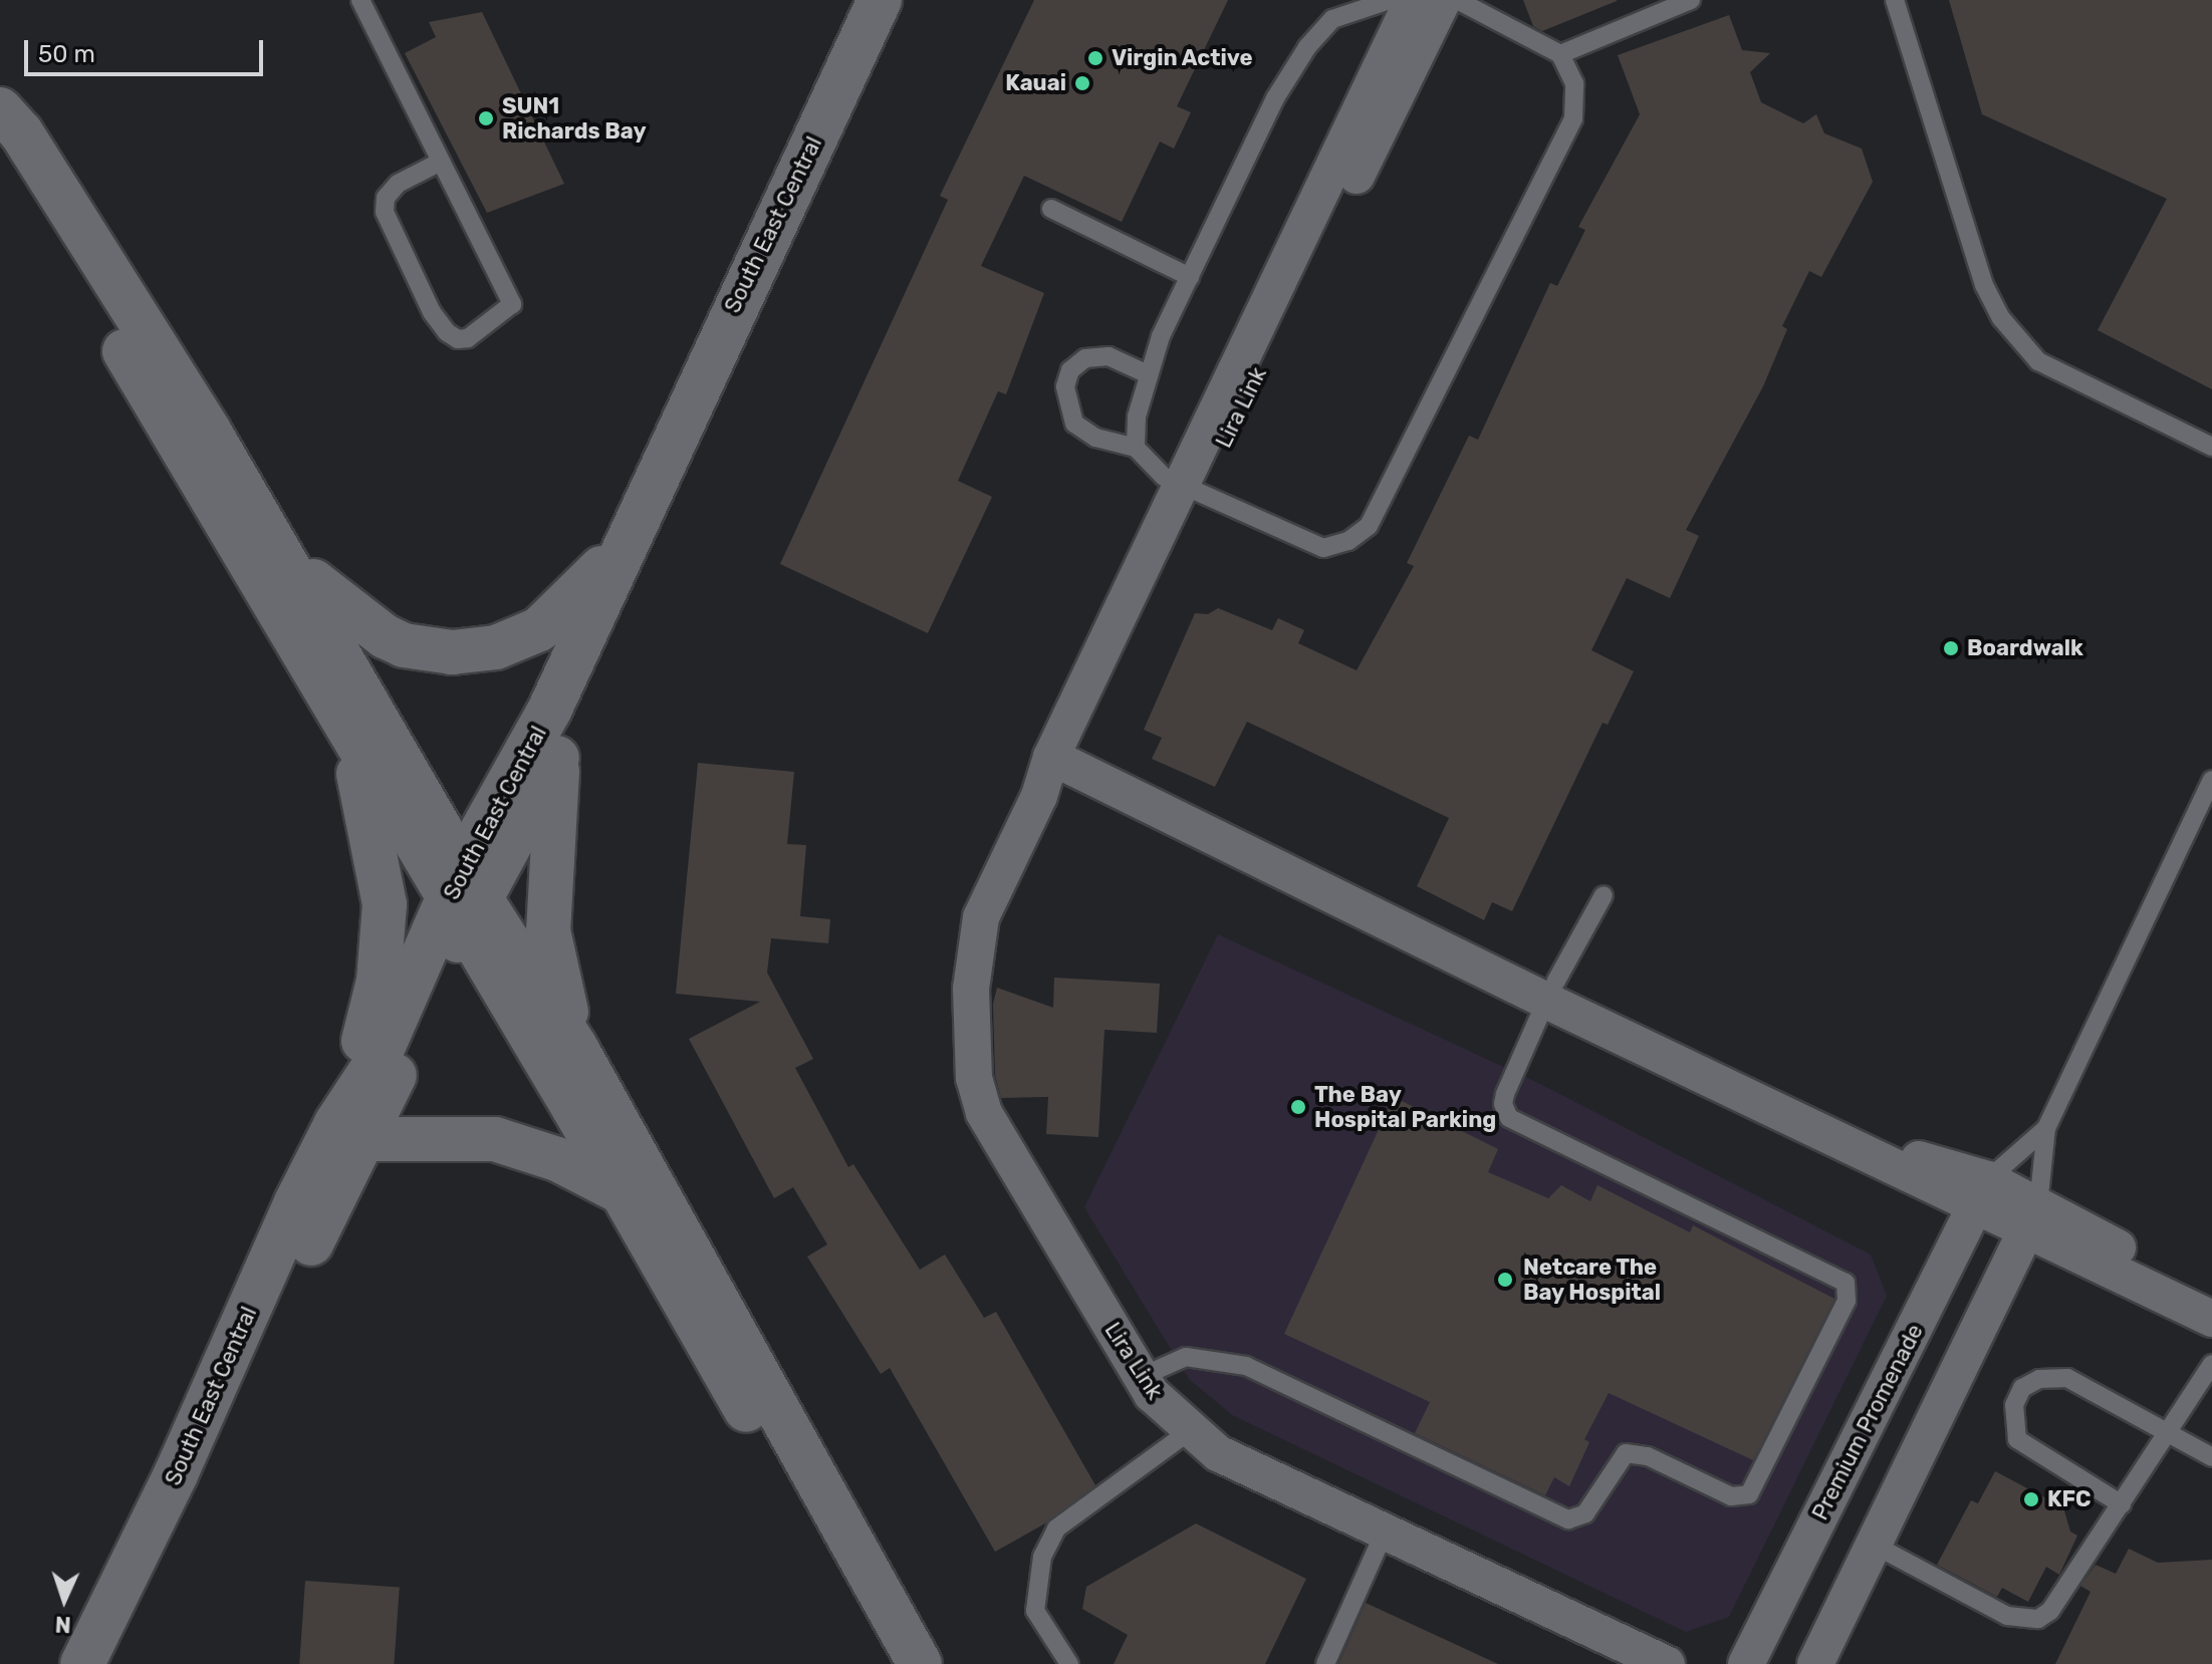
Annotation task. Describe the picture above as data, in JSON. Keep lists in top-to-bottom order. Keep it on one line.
{"streets":{"street":["South East Central","Lira Link","Premium Promenade"]},"places":["Virgin Active","Kauai","SUN1 Richards Bay","Boardwalk","The Bay Hospital Parking","Netcare The Bay Hospital","KFC"],"scale_bar":"50 m","north":"bottom"}
